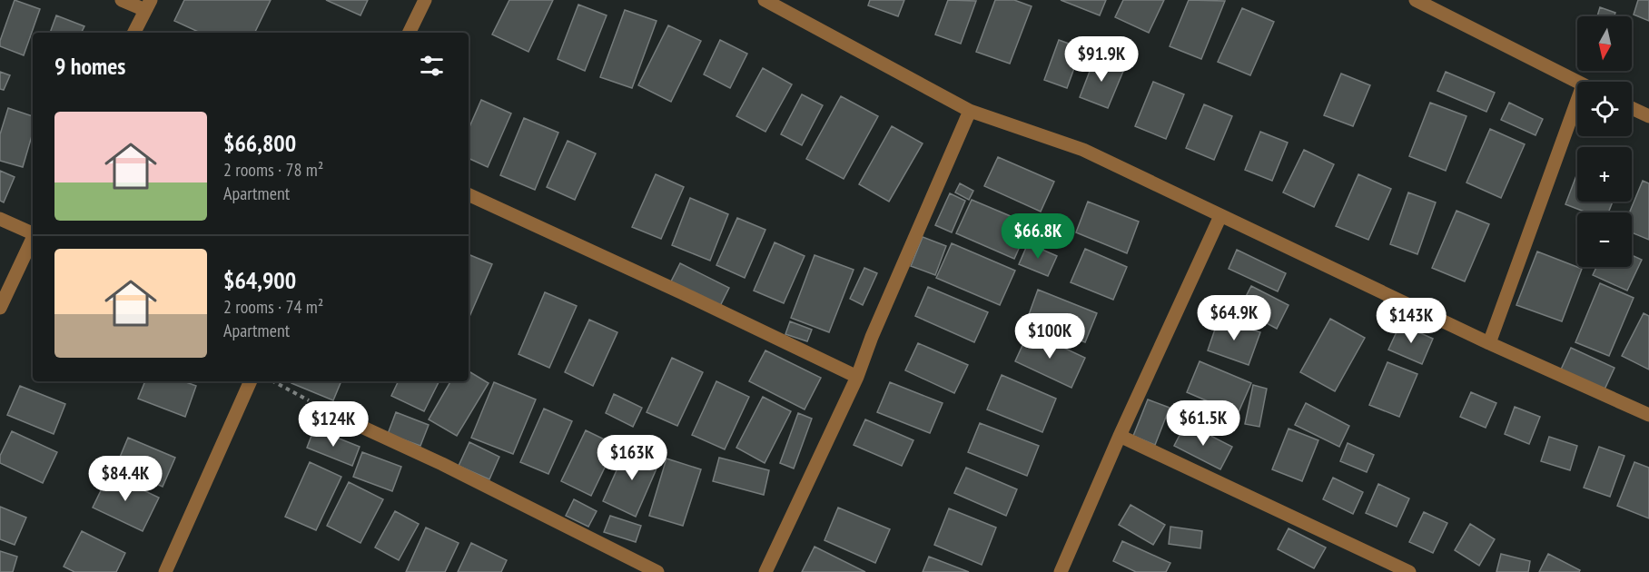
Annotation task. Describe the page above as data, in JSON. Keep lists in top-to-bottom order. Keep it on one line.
{"north":"bottom","page":{"map_buttons":["+","−"],"heading":"9 homes","price":["$91.9K","$66.8K","$64.9K","$143K","$100K","$61.5K","$124K","$163K","$84.4K"],"list":[{"name":"$66,800","note":"2 rooms · 78 m² · Apartment"},{"name":"$64,900","note":"2 rooms · 74 m² · Apartment"}]}}
